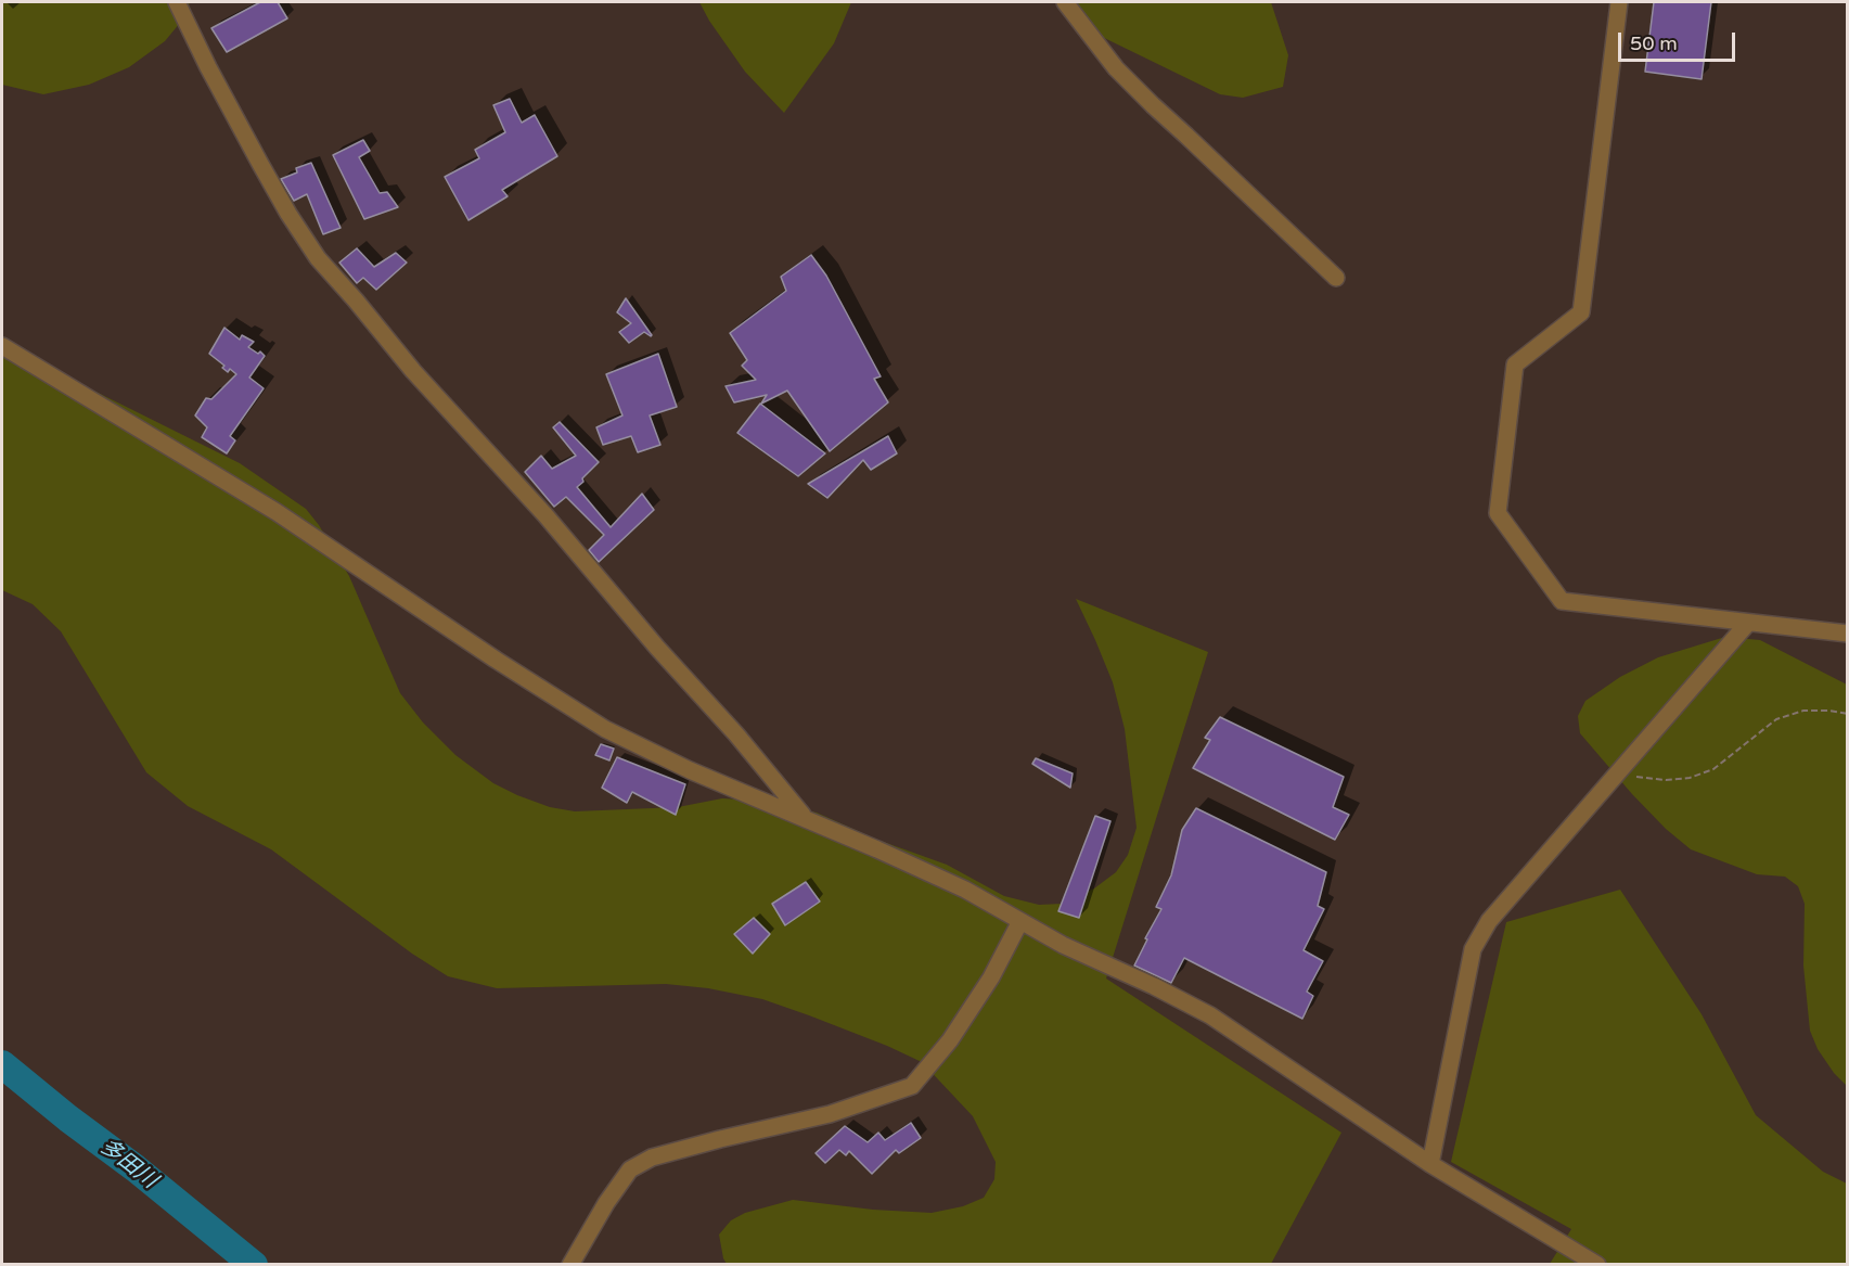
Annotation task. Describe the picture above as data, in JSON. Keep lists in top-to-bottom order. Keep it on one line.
{"water":["多田川"],"scale_bar":"50 m"}
